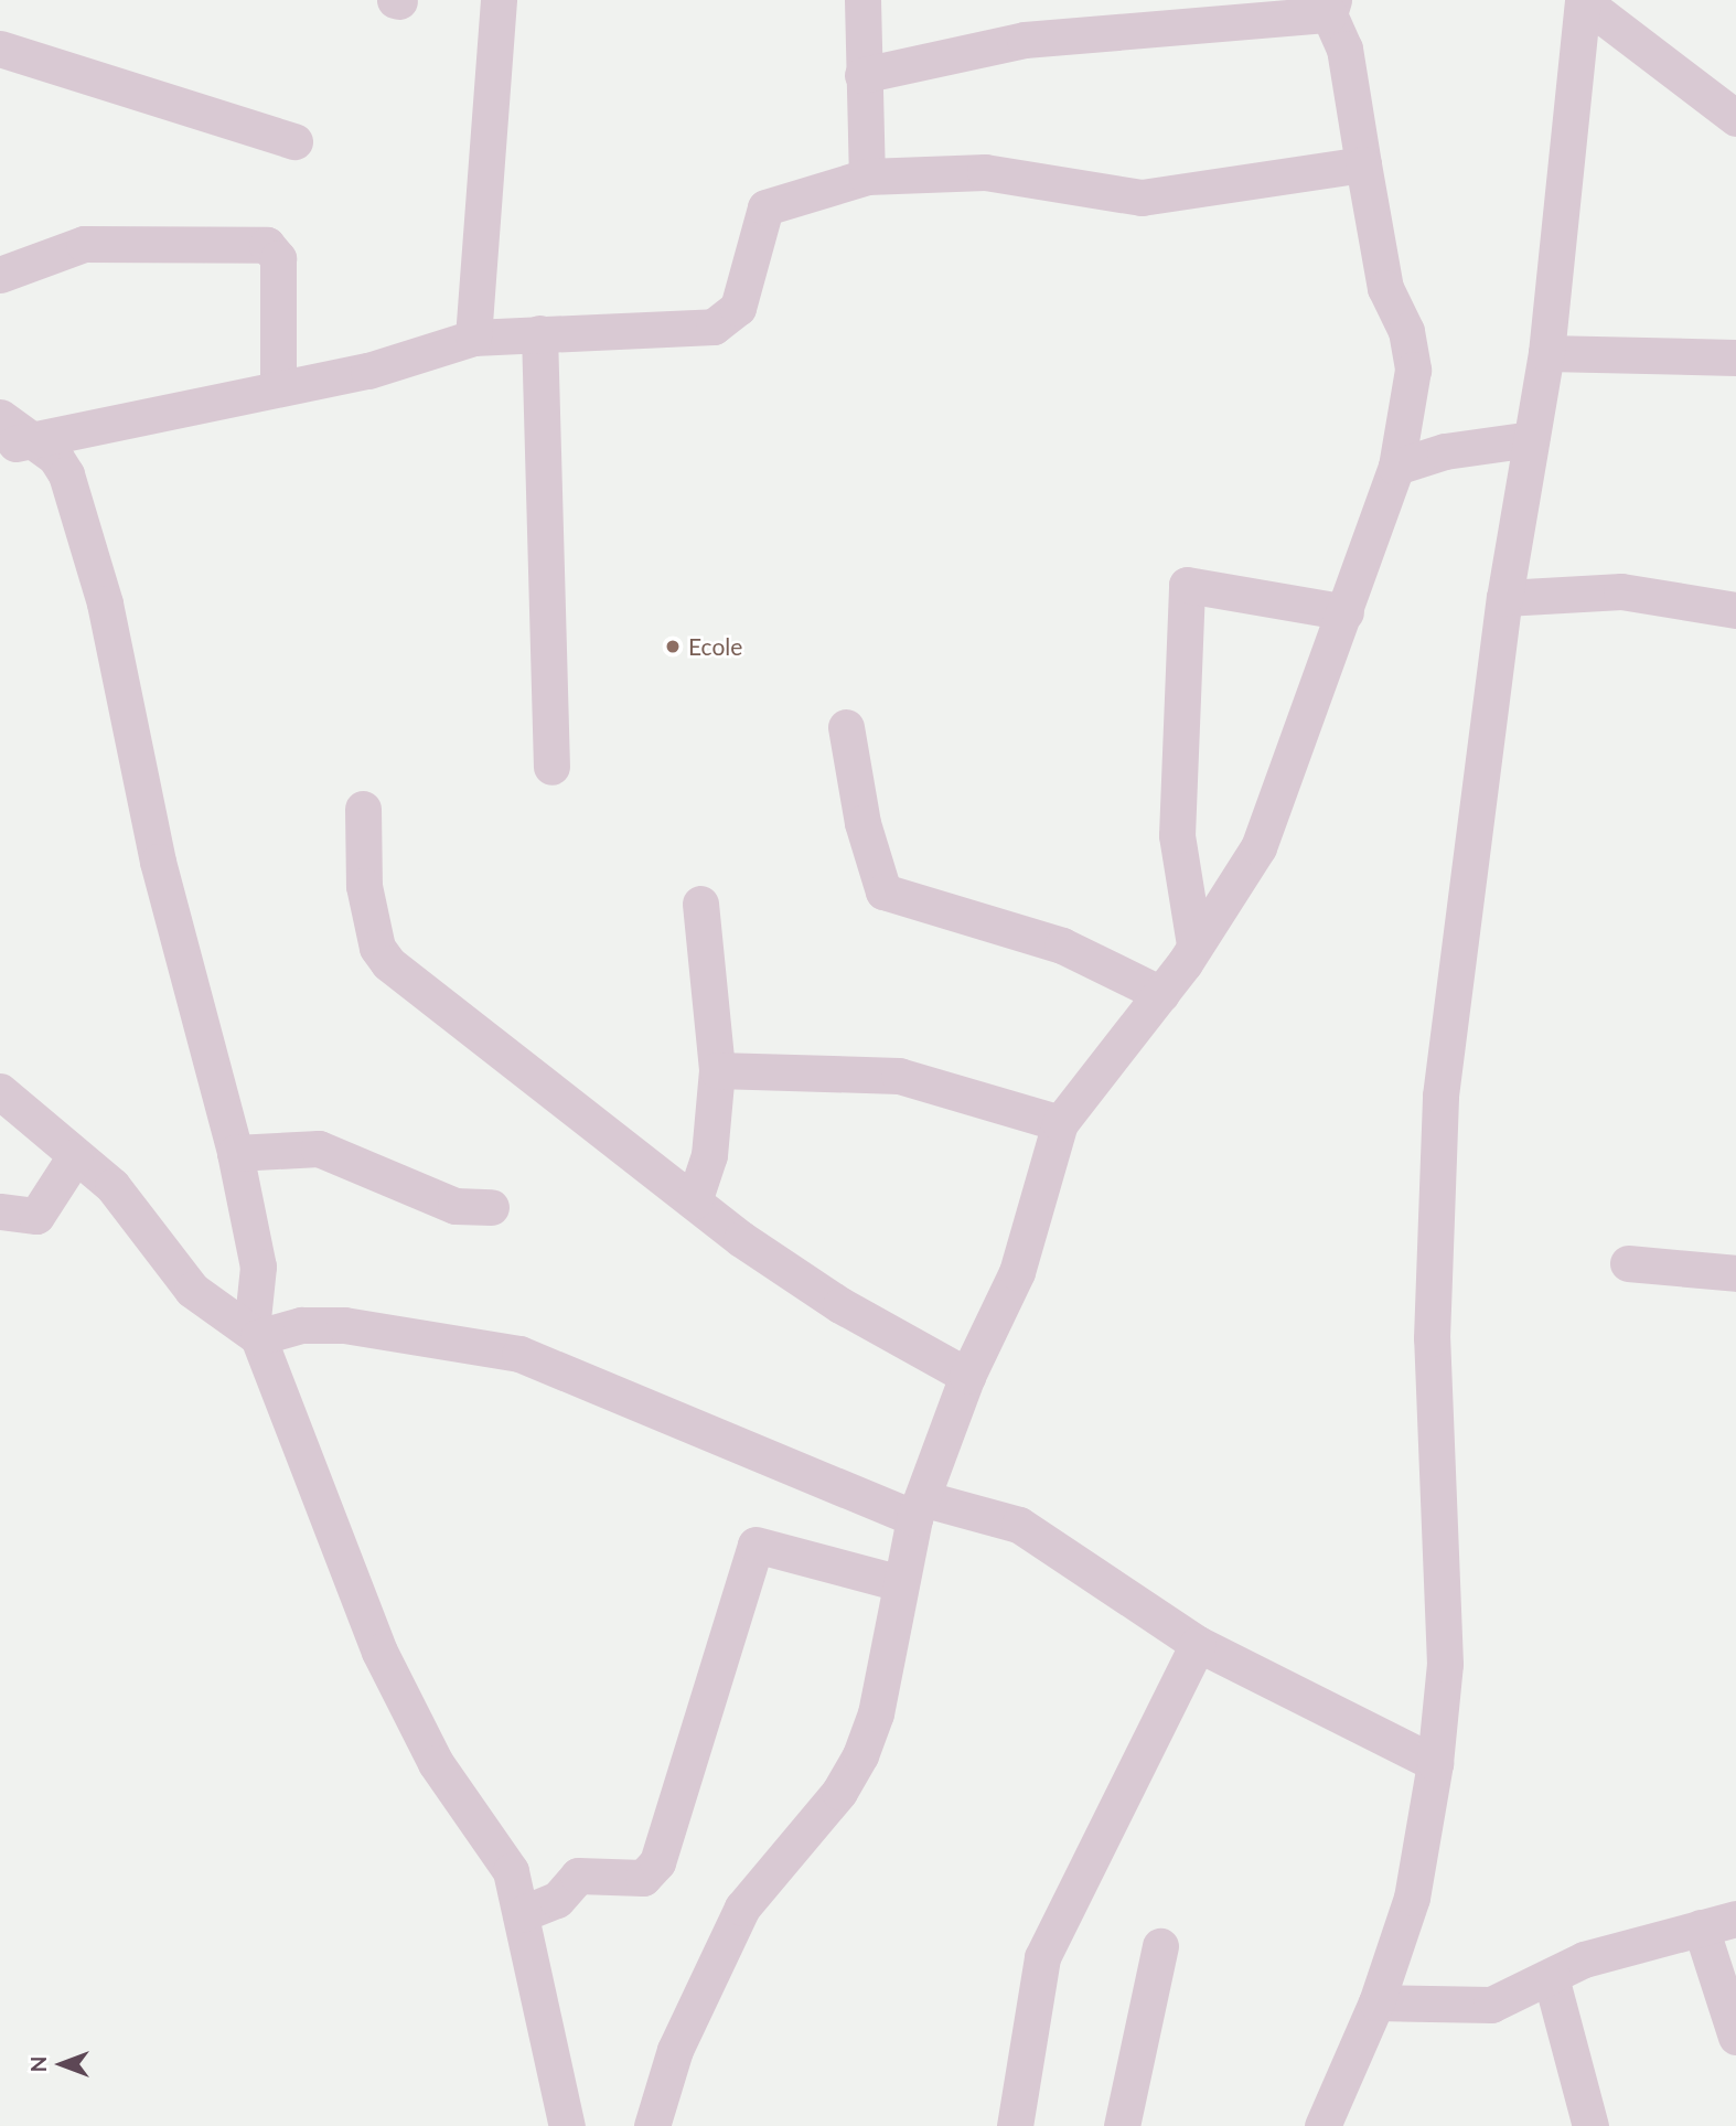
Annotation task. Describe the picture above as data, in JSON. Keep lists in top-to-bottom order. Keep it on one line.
{"places":["Ecole"],"north":"left"}
